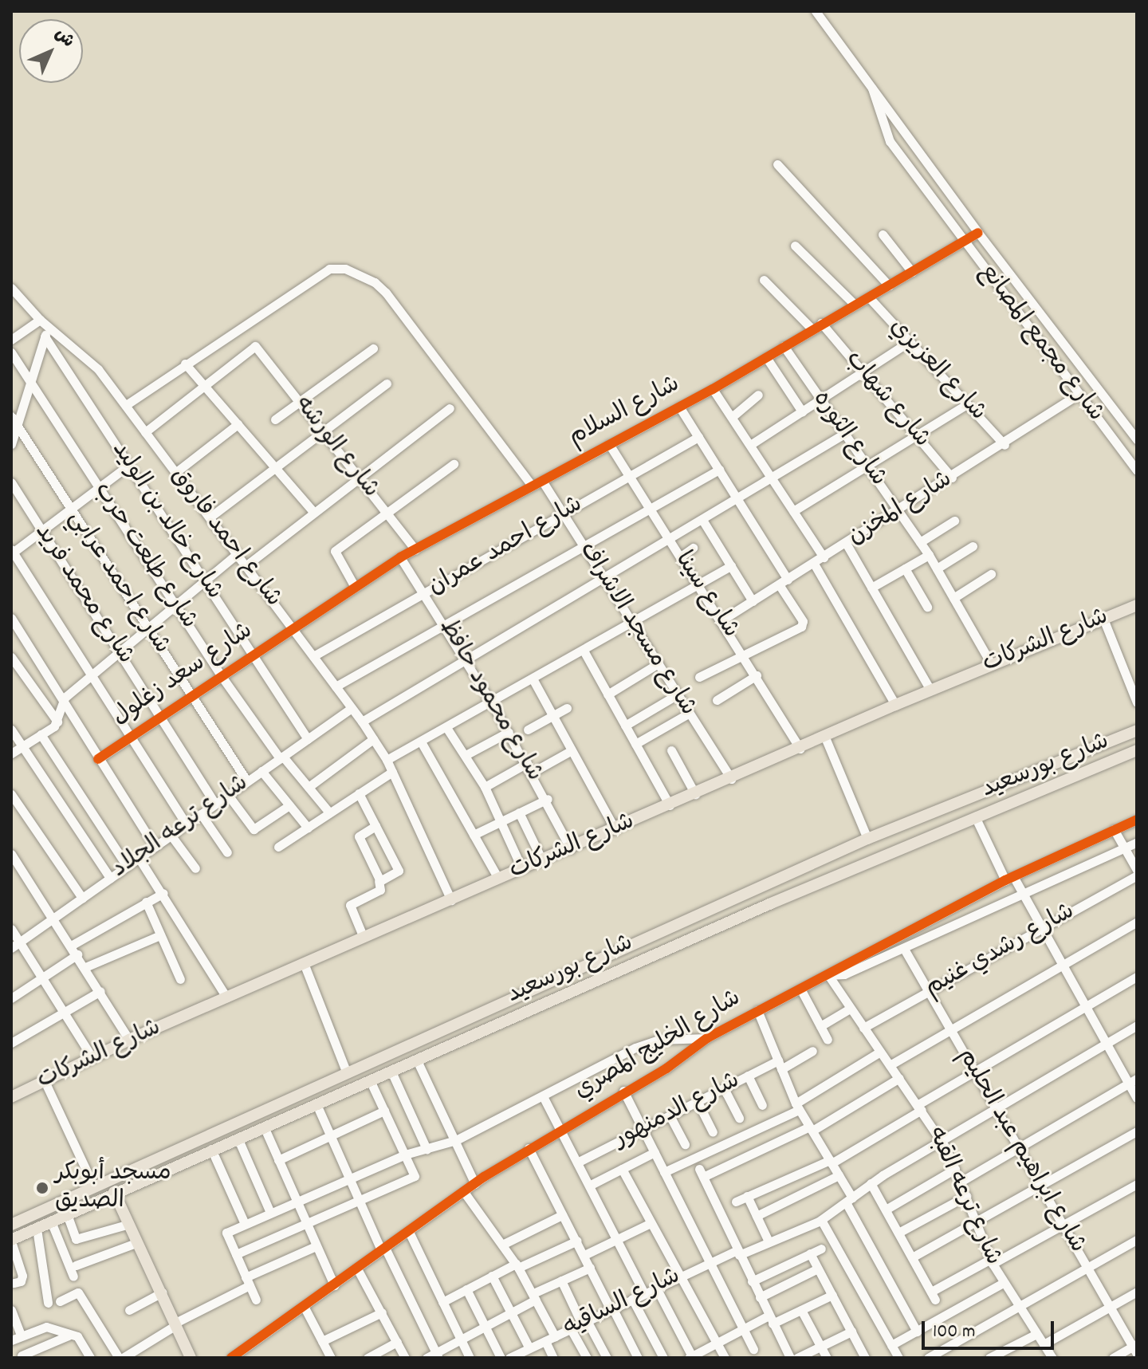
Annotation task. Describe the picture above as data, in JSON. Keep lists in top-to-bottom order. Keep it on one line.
{"streets":{"main road":["شارع الشركات","شارع بورسعيد"],"street":["شارع مجمع المصانع","شارع العزيزي","شارع شهاب","شارع السلام","شارع الثوره","شارع الورشه","شارع المخزن","شارع خالد بن الوليد","شارع احمد فاروق","شارع احمد عمران","شارع طلعت حرب","شارع احمد عرابي","شارع محمد فريد","شارع سينا","شارع مسجد الاشراف","شارع سعد زغلول","شارع محمود حافظ","شارع ترعه الجلاد","شارع رشدي غنيم","شارع الخليج المصري","شارع الدمنهور","شارع ابراهيم عبد الحليم","شارع ترعه القبه","شارع الساقيه"]},"crossings":[["شارع مجمع المصانع","شارع السلام"],["شارع مجمع المصانع","شارع المخزن"],["شارع العزيزي","شارع السلام"],["شارع العزيزي","شارع المخزن"],["شارع شهاب","شارع السلام"],["شارع شهاب","شارع المخزن"],["شارع السلام","شارع الثوره"],["شارع السلام","شارع الورشه"],["شارع السلام","شارع احمد فاروق"],["شارع السلام","شارع سينا"],["شارع السلام","شارع مسجد الاشراف"],["شارع السلام","شارع سعد زغلول"],["شارع السلام","شارع محمود حافظ"],["شارع الثوره","شارع المخزن"],["شارع الثوره","شارع الشركات"],["شارع المخزن","شارع سينا"],["شارع خالد بن الوليد","شارع سعد زغلول"],["شارع خالد بن الوليد","شارع ترعه الجلاد"],["شارع احمد فاروق","شارع احمد عمران"],["شارع احمد فاروق","شارع الشركات"],["شارع احمد فاروق","شارع سعد زغلول"],["شارع احمد فاروق","شارع ترعه الجلاد"],["شارع احمد عمران","شارع سينا"],["شارع احمد عمران","شارع مسجد الاشراف"],["شارع احمد عمران","شارع محمود حافظ"],["شارع طلعت حرب","شارع سعد زغلول"],["شارع طلعت حرب","شارع ترعه الجلاد"],["شارع احمد عرابي","شارع سعد زغلول"],["شارع احمد عرابي","شارع ترعه الجلاد"],["شارع محمد فريد","شارع سعد زغلول"],["شارع محمد فريد","شارع ترعه الجلاد"],["شارع سينا","شارع الشركات"],["شارع مسجد الاشراف","شارع الشركات"],["شارع الشركات","شارع محمود حافظ"],["شارع رشدي غنيم","شارع ابراهيم عبد الحليم"],["شارع رشدي غنيم","شارع ترعه القبه"],["شارع الخليج المصري","شارع ابراهيم عبد الحليم"],["شارع الخليج المصري","شارع ترعه القبه"],["شارع ابراهيم عبد الحليم","شارع الساقيه"],["شارع ترعه القبه","شارع الساقيه"]],"places":["مسجد أبوبكر الصديق"],"scale_bar":"100 m","north":"top right"}
